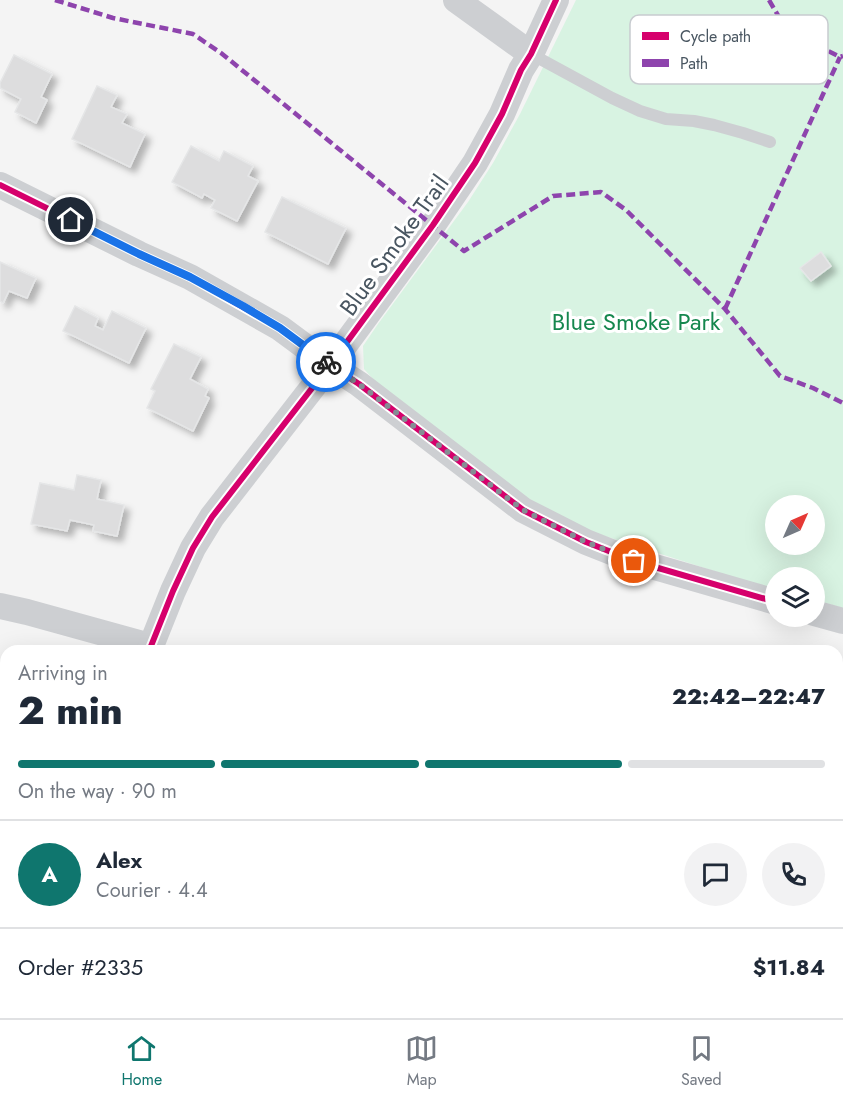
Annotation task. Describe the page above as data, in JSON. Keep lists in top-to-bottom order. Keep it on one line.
{"streets":{"street":["Blue Smoke Trail"]},"parks":["Blue Smoke Park"],"legend":["Cycle path","Path"],"north":"top right","page":{"heading":["2 min","Arriving in","22:42–22:47"],"panel":["Alex","Courier · 4.4","Order #2335","$11.84"],"bar":"On the way · 90 m","round":"A","tabs":["Home","Map","Saved"]}}
